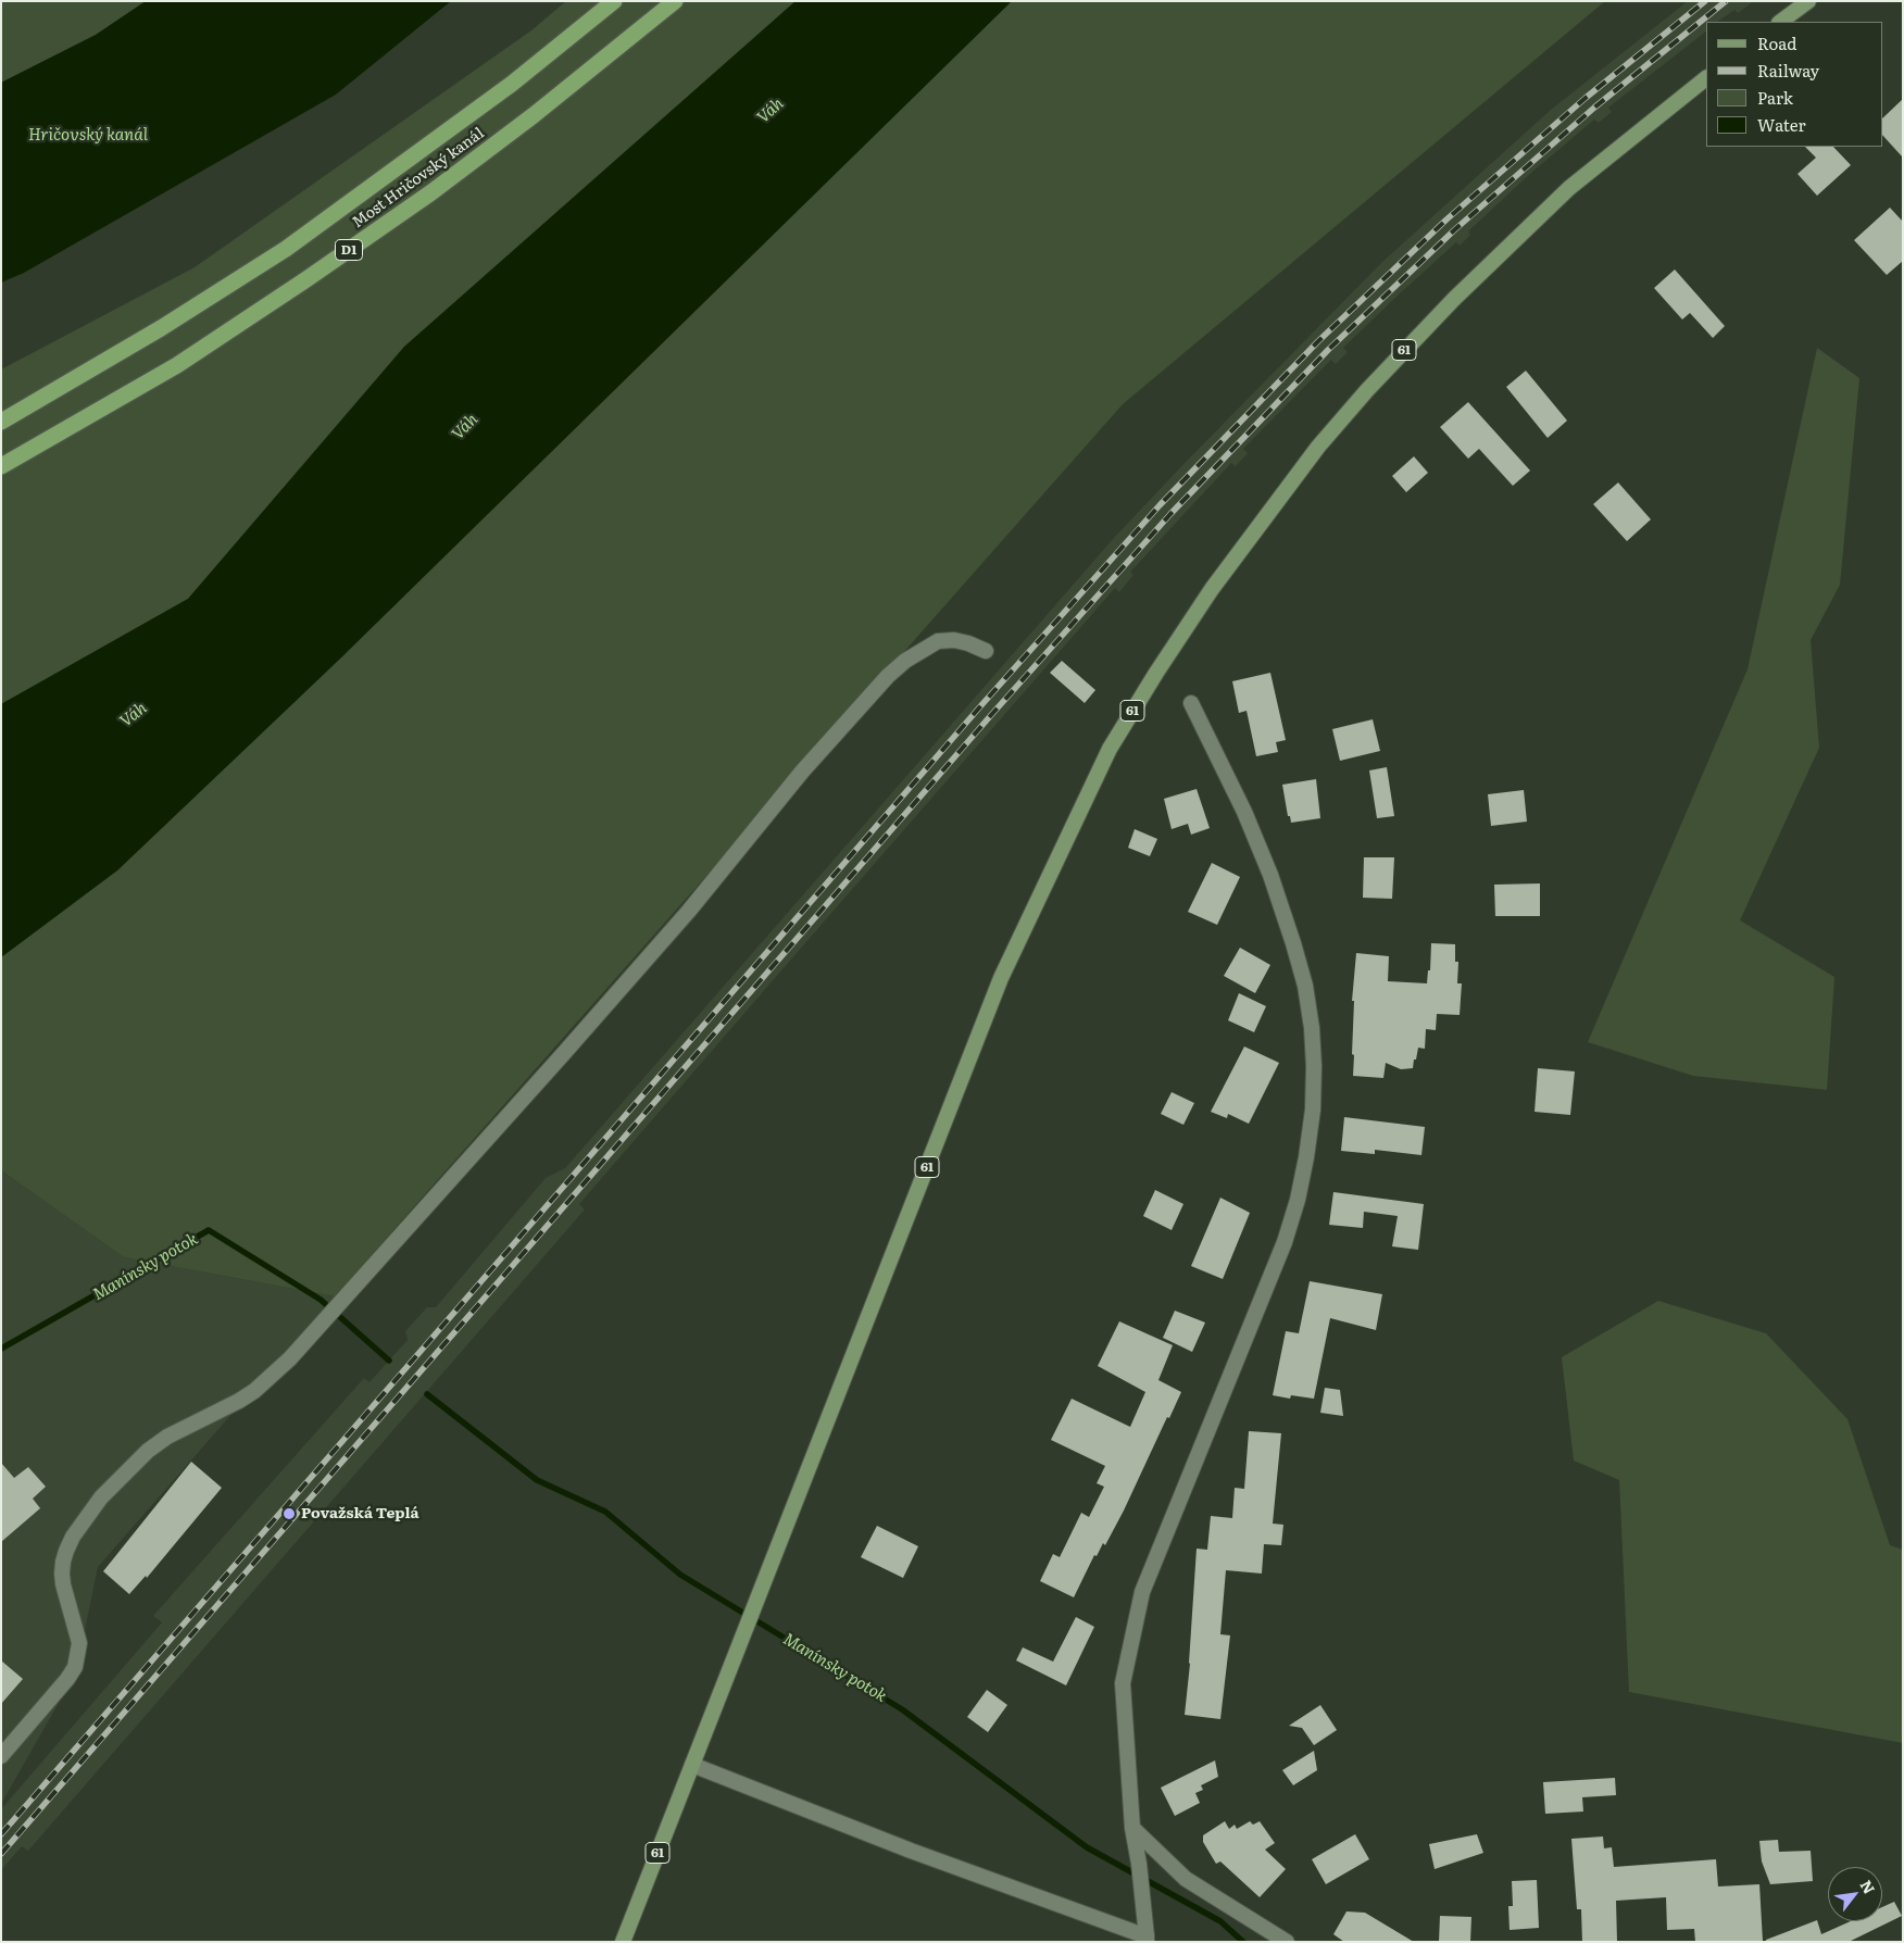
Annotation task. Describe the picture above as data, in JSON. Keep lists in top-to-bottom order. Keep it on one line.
{"streets":{"highway":["Most Hričovský kanál","D1"],"main road":["61"]},"water":["Váh","Hričovský kanál","Manínsky potok"],"places":["Považská Teplá"],"legend":["Road","Railway","Park","Water"],"north":"top right"}
